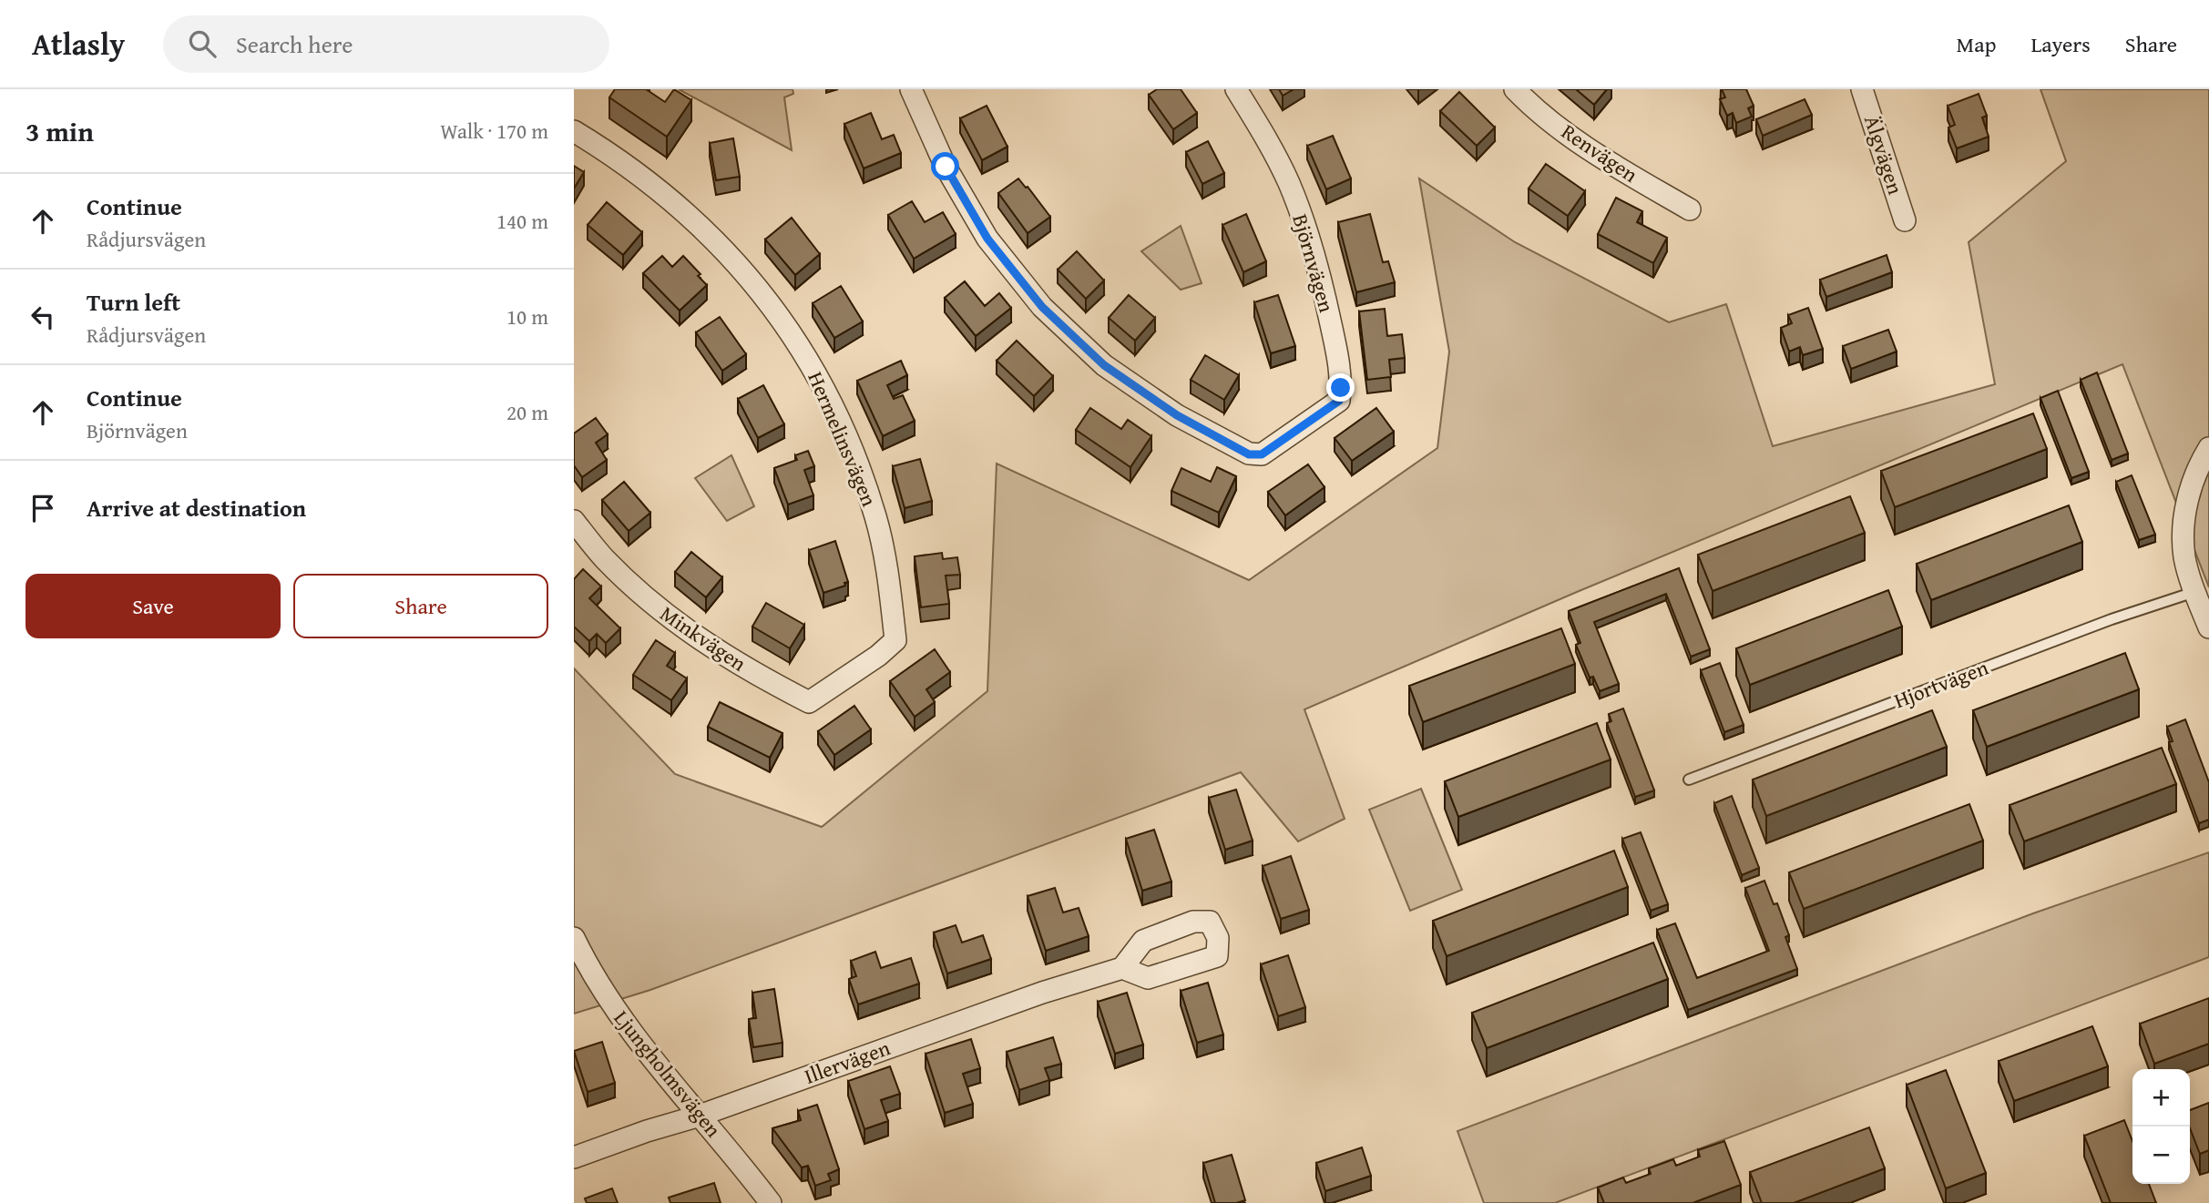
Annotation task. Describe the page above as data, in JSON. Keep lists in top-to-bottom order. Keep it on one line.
{"streets":{"street":["Renvägen","Älgvägen","Björnvägen","Hermelinsvägen","Minkvägen","Illervägen","Ljungholmsvägen"],"lane":["Hjortvägen"]},"crossings":[["Hermelinsvägen","Minkvägen"],["Illervägen","Ljungholmsvägen"]],"page":{"header":"Atlasly","search":"Search here","nav":["Map","Layers","Share"],"heading":["3 min","Walk · 170 m"],"list":[["Continue","Rådjursvägen","140 m"],["Turn left","Rådjursvägen","10 m"],["Continue","Björnvägen","20 m"],"Arrive at destination"],"buttons":["Save","Share"],"map_buttons":["+","−"]}}
